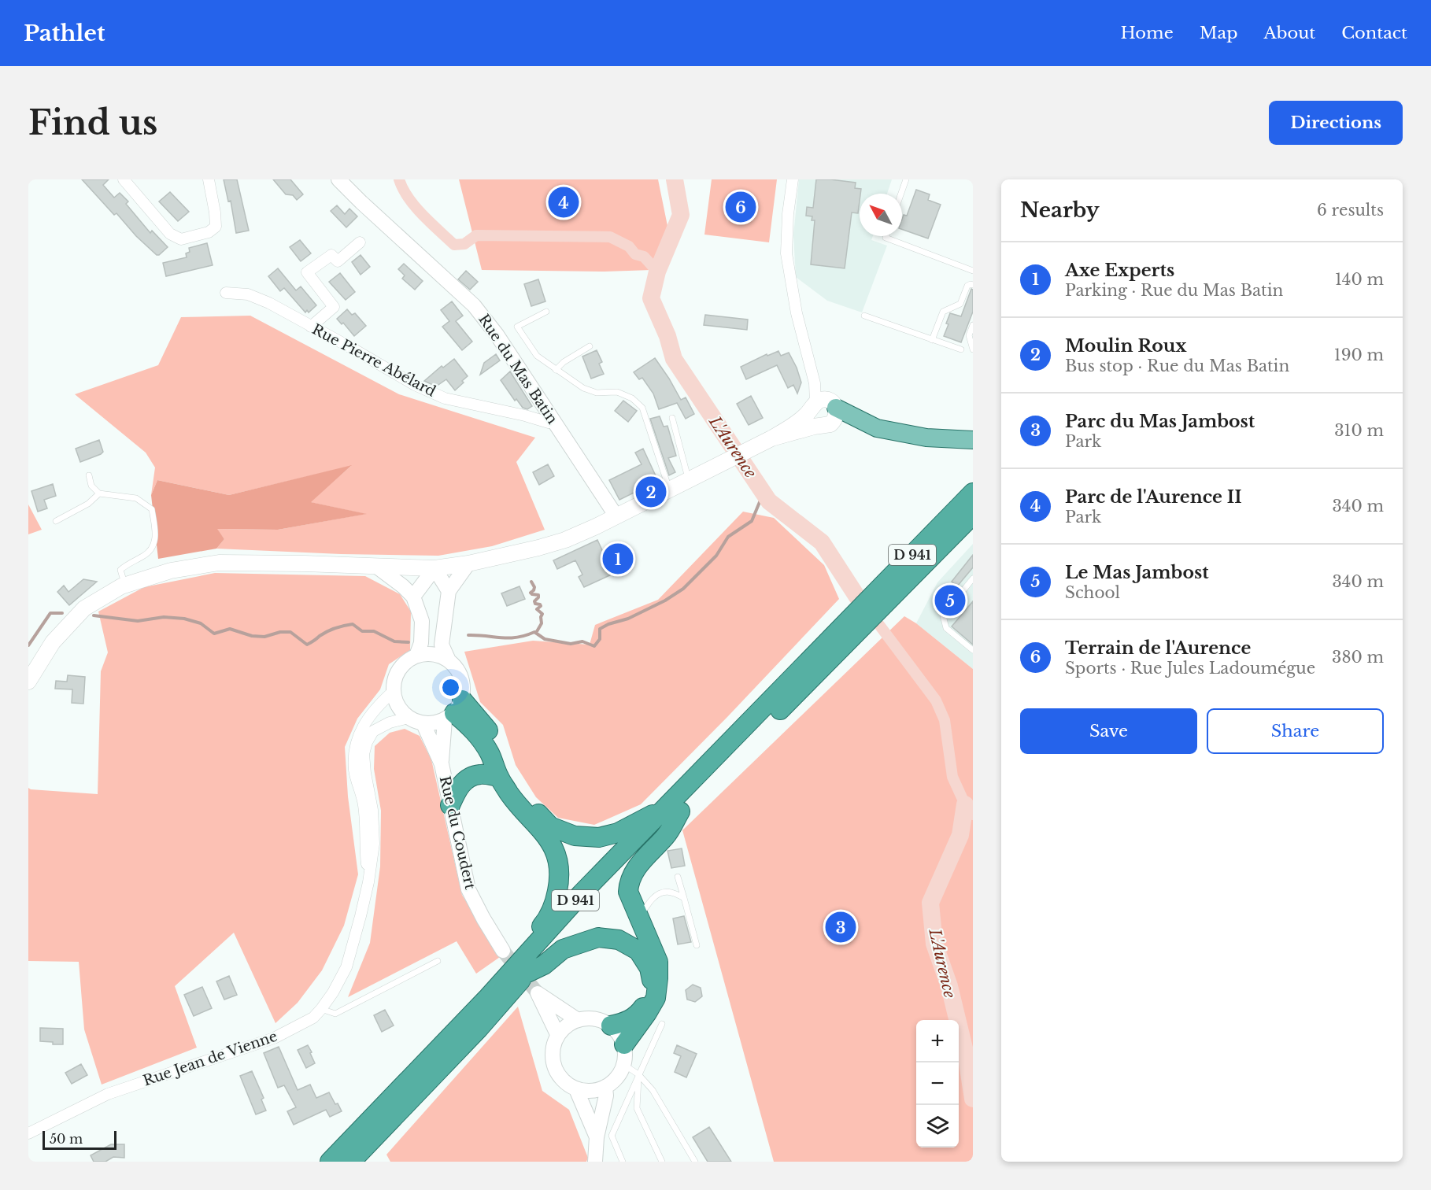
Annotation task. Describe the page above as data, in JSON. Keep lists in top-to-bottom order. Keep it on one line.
{"streets":{"highway":["D 941"],"street":["Rue Pierre Abélard","Rue du Mas Batin","Rue du Coudert","Rue Jean de Vienne"]},"crossings":[["Rue Pierre Abélard","Rue du Mas Batin"],["Rue du Coudert","Rue Jean de Vienne"]],"water":["L'Aurence"],"scale_bar":"50 m","north":"top left","page":{"header":"Pathlet","nav":["Home","Map","About","Contact"],"buttons":["Directions",["Save","Share"]],"title":"Find us","heading":["Nearby","6 results"],"pins":["4","6","2","1","5","3"],"list":[{"mark":"1","name":"Axe Experts","note":"Parking · Rue du Mas Batin","value":"140 m"},{"mark":"2","name":"Moulin Roux","note":"Bus stop · Rue du Mas Batin","value":"190 m"},{"mark":"3","name":"Parc du Mas Jambost","note":"Park","value":"310 m"},{"mark":"4","name":"Parc de l'Aurence II","note":"Park","value":"340 m"},{"mark":"5","name":"Le Mas Jambost","note":"School","value":"340 m"},{"mark":"6","name":"Terrain de l'Aurence","note":"Sports · Rue Jules Ladoumégue","value":"380 m"}],"map_buttons":["+","−"],"scale":"50 m"}}
